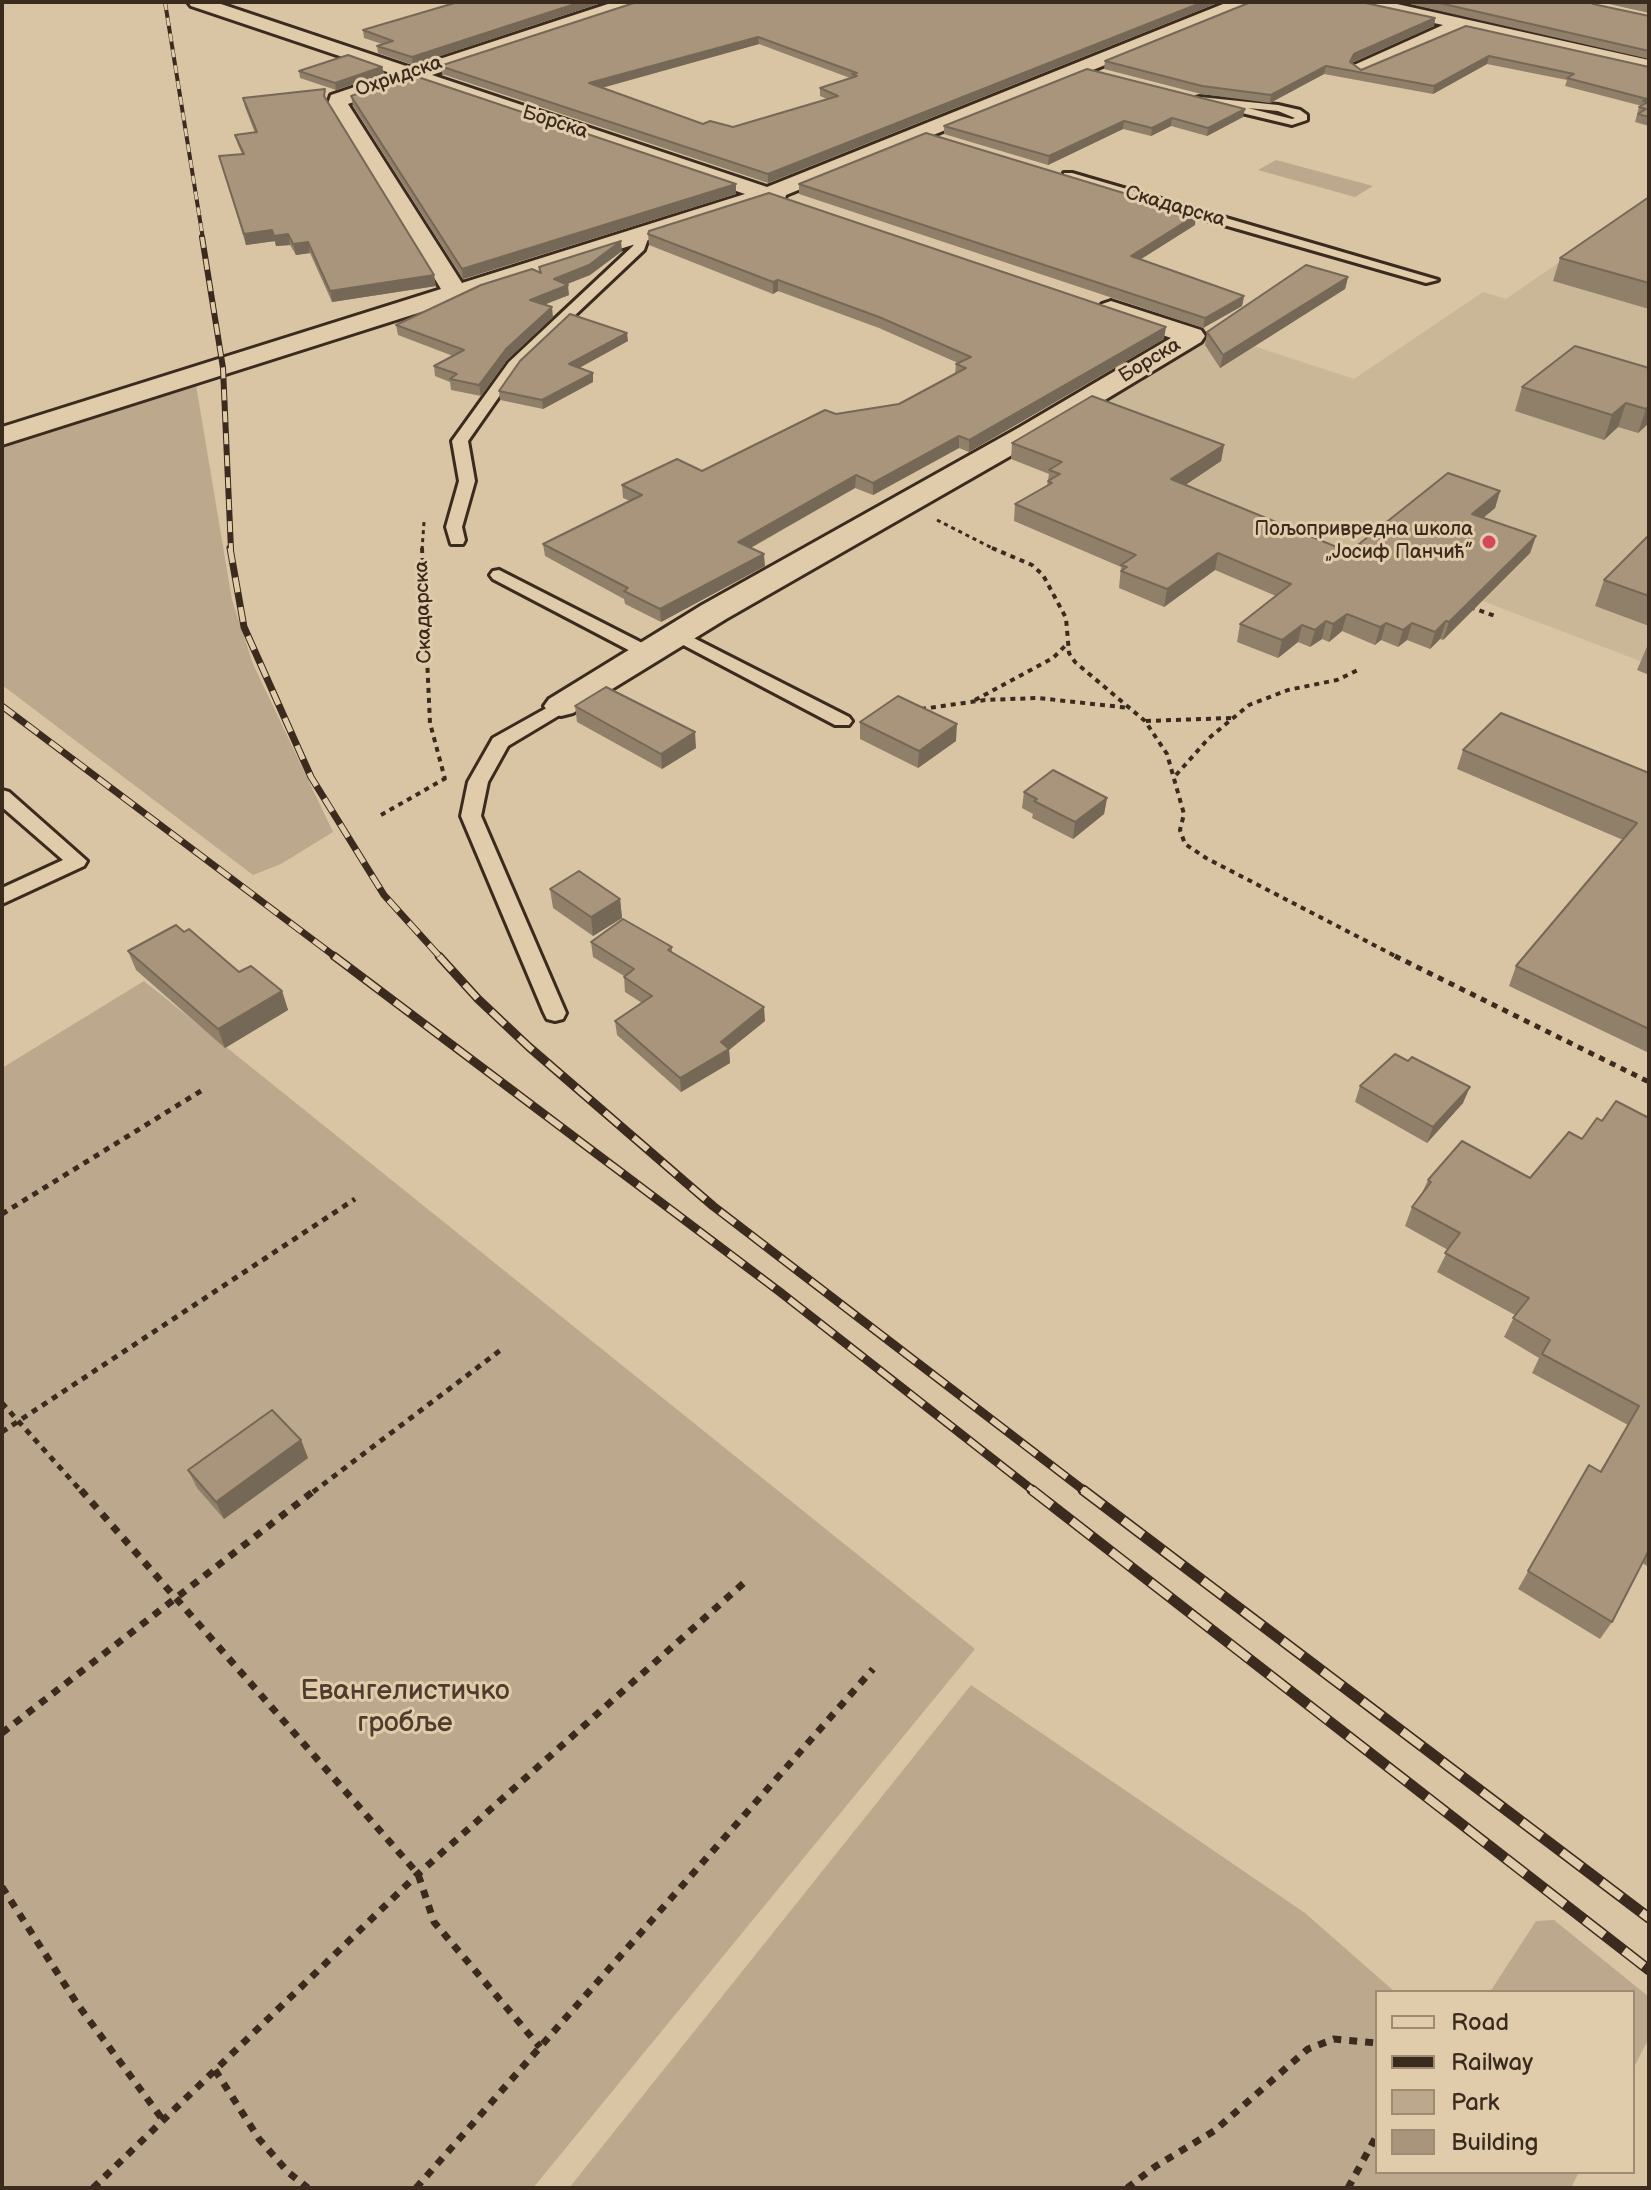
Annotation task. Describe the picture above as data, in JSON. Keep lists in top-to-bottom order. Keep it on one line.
{"streets":{"street":["Охридска","Борска"],"lane":["Скадарска"]},"crossings":[["Охридска","Борска"]],"parks":["Евангелистичко гробље"],"places":["Пољопривредна школа „Јосиф Панчић”"],"legend":["Road","Railway","Park","Building"]}
